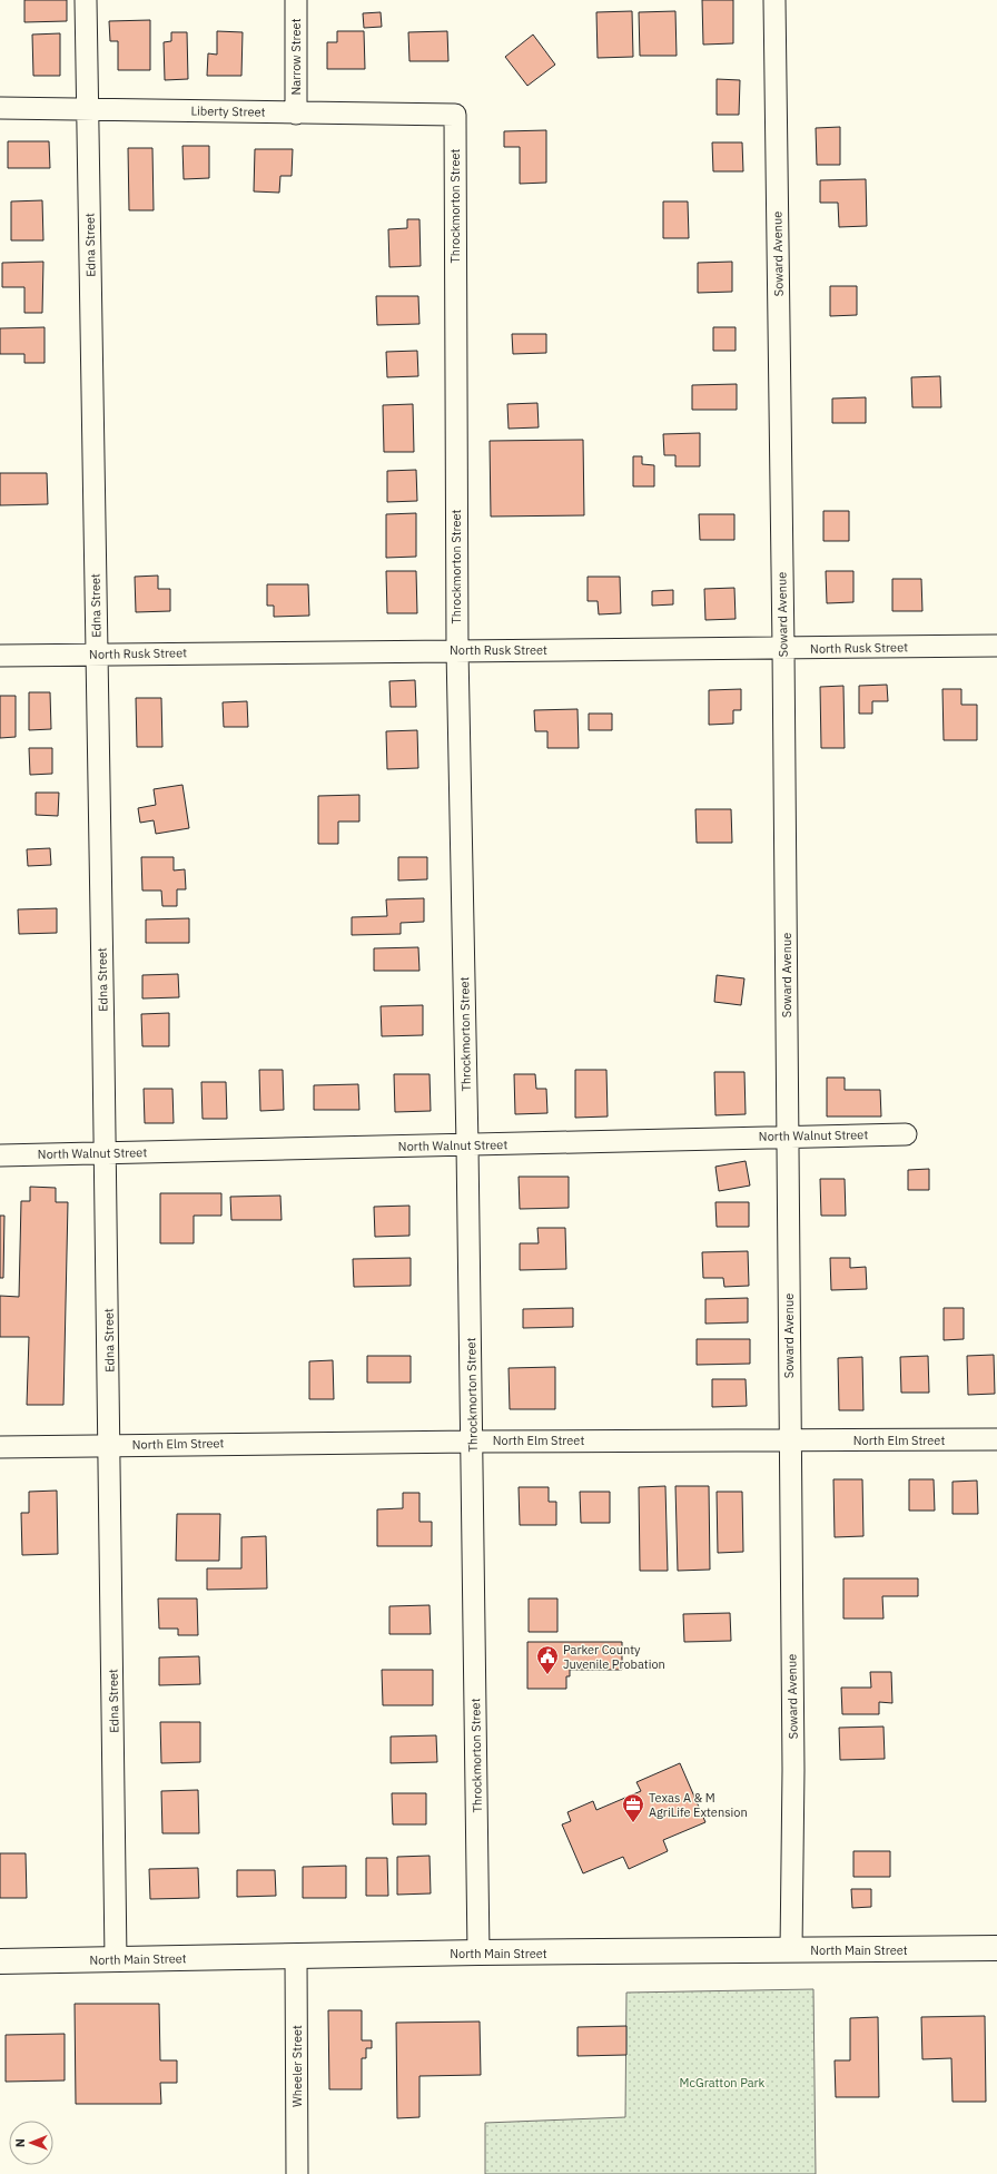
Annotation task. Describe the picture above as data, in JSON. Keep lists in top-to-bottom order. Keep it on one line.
{"streets":{"main road":["North Main Street"],"street":["Narrow Street","Liberty Street","Throckmorton Street","Edna Street","Soward Avenue","North Rusk Street","North Walnut Street","North Elm Street","Wheeler Street"]},"crossings":[["Narrow Street","Liberty Street"],["Liberty Street","Throckmorton Street"],["Liberty Street","Edna Street"],["Throckmorton Street","North Rusk Street"],["Throckmorton Street","North Walnut Street"],["Throckmorton Street","North Elm Street"],["Throckmorton Street","North Main Street"],["Edna Street","North Rusk Street"],["Edna Street","North Walnut Street"],["Edna Street","North Elm Street"],["Edna Street","North Main Street"],["Soward Avenue","North Rusk Street"],["Soward Avenue","North Walnut Street"],["Soward Avenue","North Elm Street"],["Soward Avenue","North Main Street"],["North Main Street","Wheeler Street"]],"parks":["McGratton Park"],"places":{"public building":["Parker County Juvenile Probation"],"office":["Texas A & M AgriLife Extension"]},"north":"left"}
